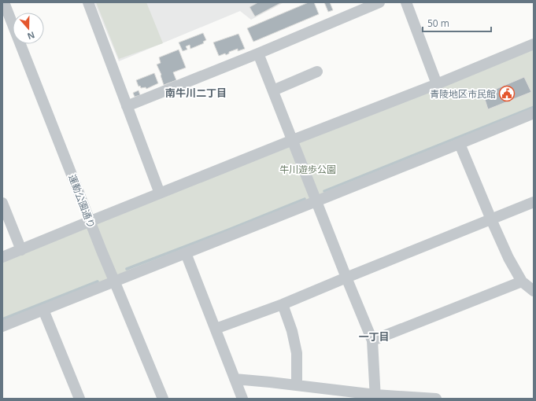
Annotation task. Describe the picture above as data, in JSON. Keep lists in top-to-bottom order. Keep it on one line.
{"streets":{"street":["運動公園通り"]},"districts":["南牛川二丁目","一丁目"],"parks":["牛川遊歩公園"],"places":{"public building":["青陵地区市民館"]},"scale_bar":"50 m","north":"bottom"}
